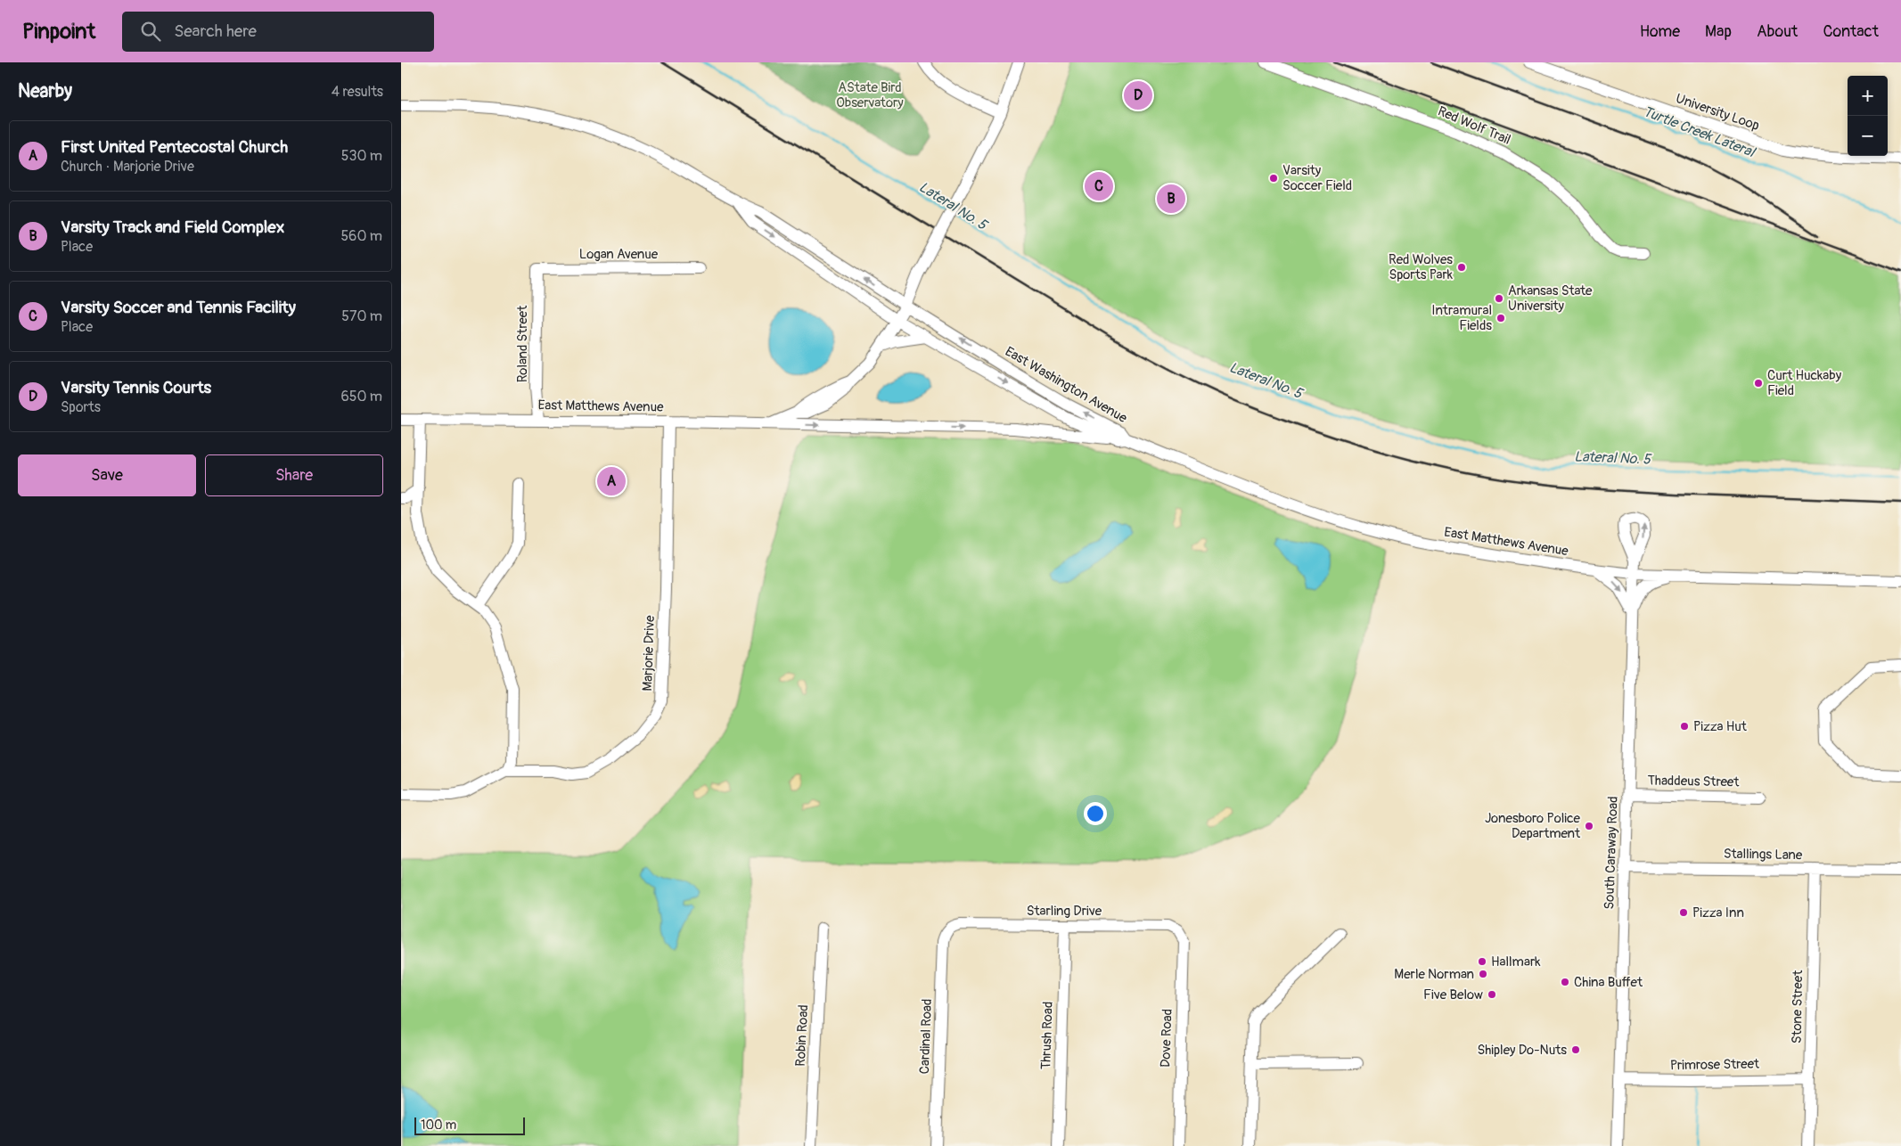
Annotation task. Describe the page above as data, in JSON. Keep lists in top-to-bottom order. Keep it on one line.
{"streets":{"street":["University Loop","Red Wolf Trail","Logan Avenue","Roland Street","East Washington Avenue","East Matthews Avenue","Marjorie Drive","Thaddeus Street","South Caraway Road","Stallings Lane","Starling Drive","Stone Street","Robin Road","Thrush Road","Cardinal Road","Dove Road","Primrose Street"]},"crossings":[["Logan Avenue","Roland Street"],["Roland Street","East Matthews Avenue"],["East Washington Avenue","East Matthews Avenue"],["East Matthews Avenue","Marjorie Drive"],["East Matthews Avenue","South Caraway Road"],["Thaddeus Street","South Caraway Road"],["South Caraway Road","Stallings Lane"],["South Caraway Road","Primrose Street"],["Stallings Lane","Stone Street"],["Starling Drive","Thrush Road"],["Starling Drive","Cardinal Road"],["Starling Drive","Dove Road"],["Stone Street","Primrose Street"]],"water":["Turtle Creek Lateral","Lateral No. 5"],"parks":["AState Bird Observatory"],"places":["Varsity Soccer Field","Red Wolves Sports Park","Arkansas State University","Intramural Fields","Curt Huckaby Field","Pizza Hut","Jonesboro Police Department","Pizza Inn","Hallmark","Merle Norman","China Buffet","Five Below","Shipley Do-Nuts"],"scale_bar":"100 m","page":{"header":"Pinpoint","search":"Search here","nav":["Home","Map","About","Contact"],"heading":["Nearby","4 results"],"map_buttons":["+","−"],"pins":["D","C","B","A"],"list":[{"mark":"A","name":"First United Pentecostal Church","note":"Church · Marjorie Drive","value":"530 m"},{"mark":"B","name":"Varsity Track and Field Complex","note":"Place","value":"560 m"},{"mark":"C","name":"Varsity Soccer and Tennis Facility","note":"Place","value":"570 m"},{"mark":"D","name":"Varsity Tennis Courts","note":"Sports","value":"650 m"}],"buttons":["Save","Share"],"scale":"100 m"}}
